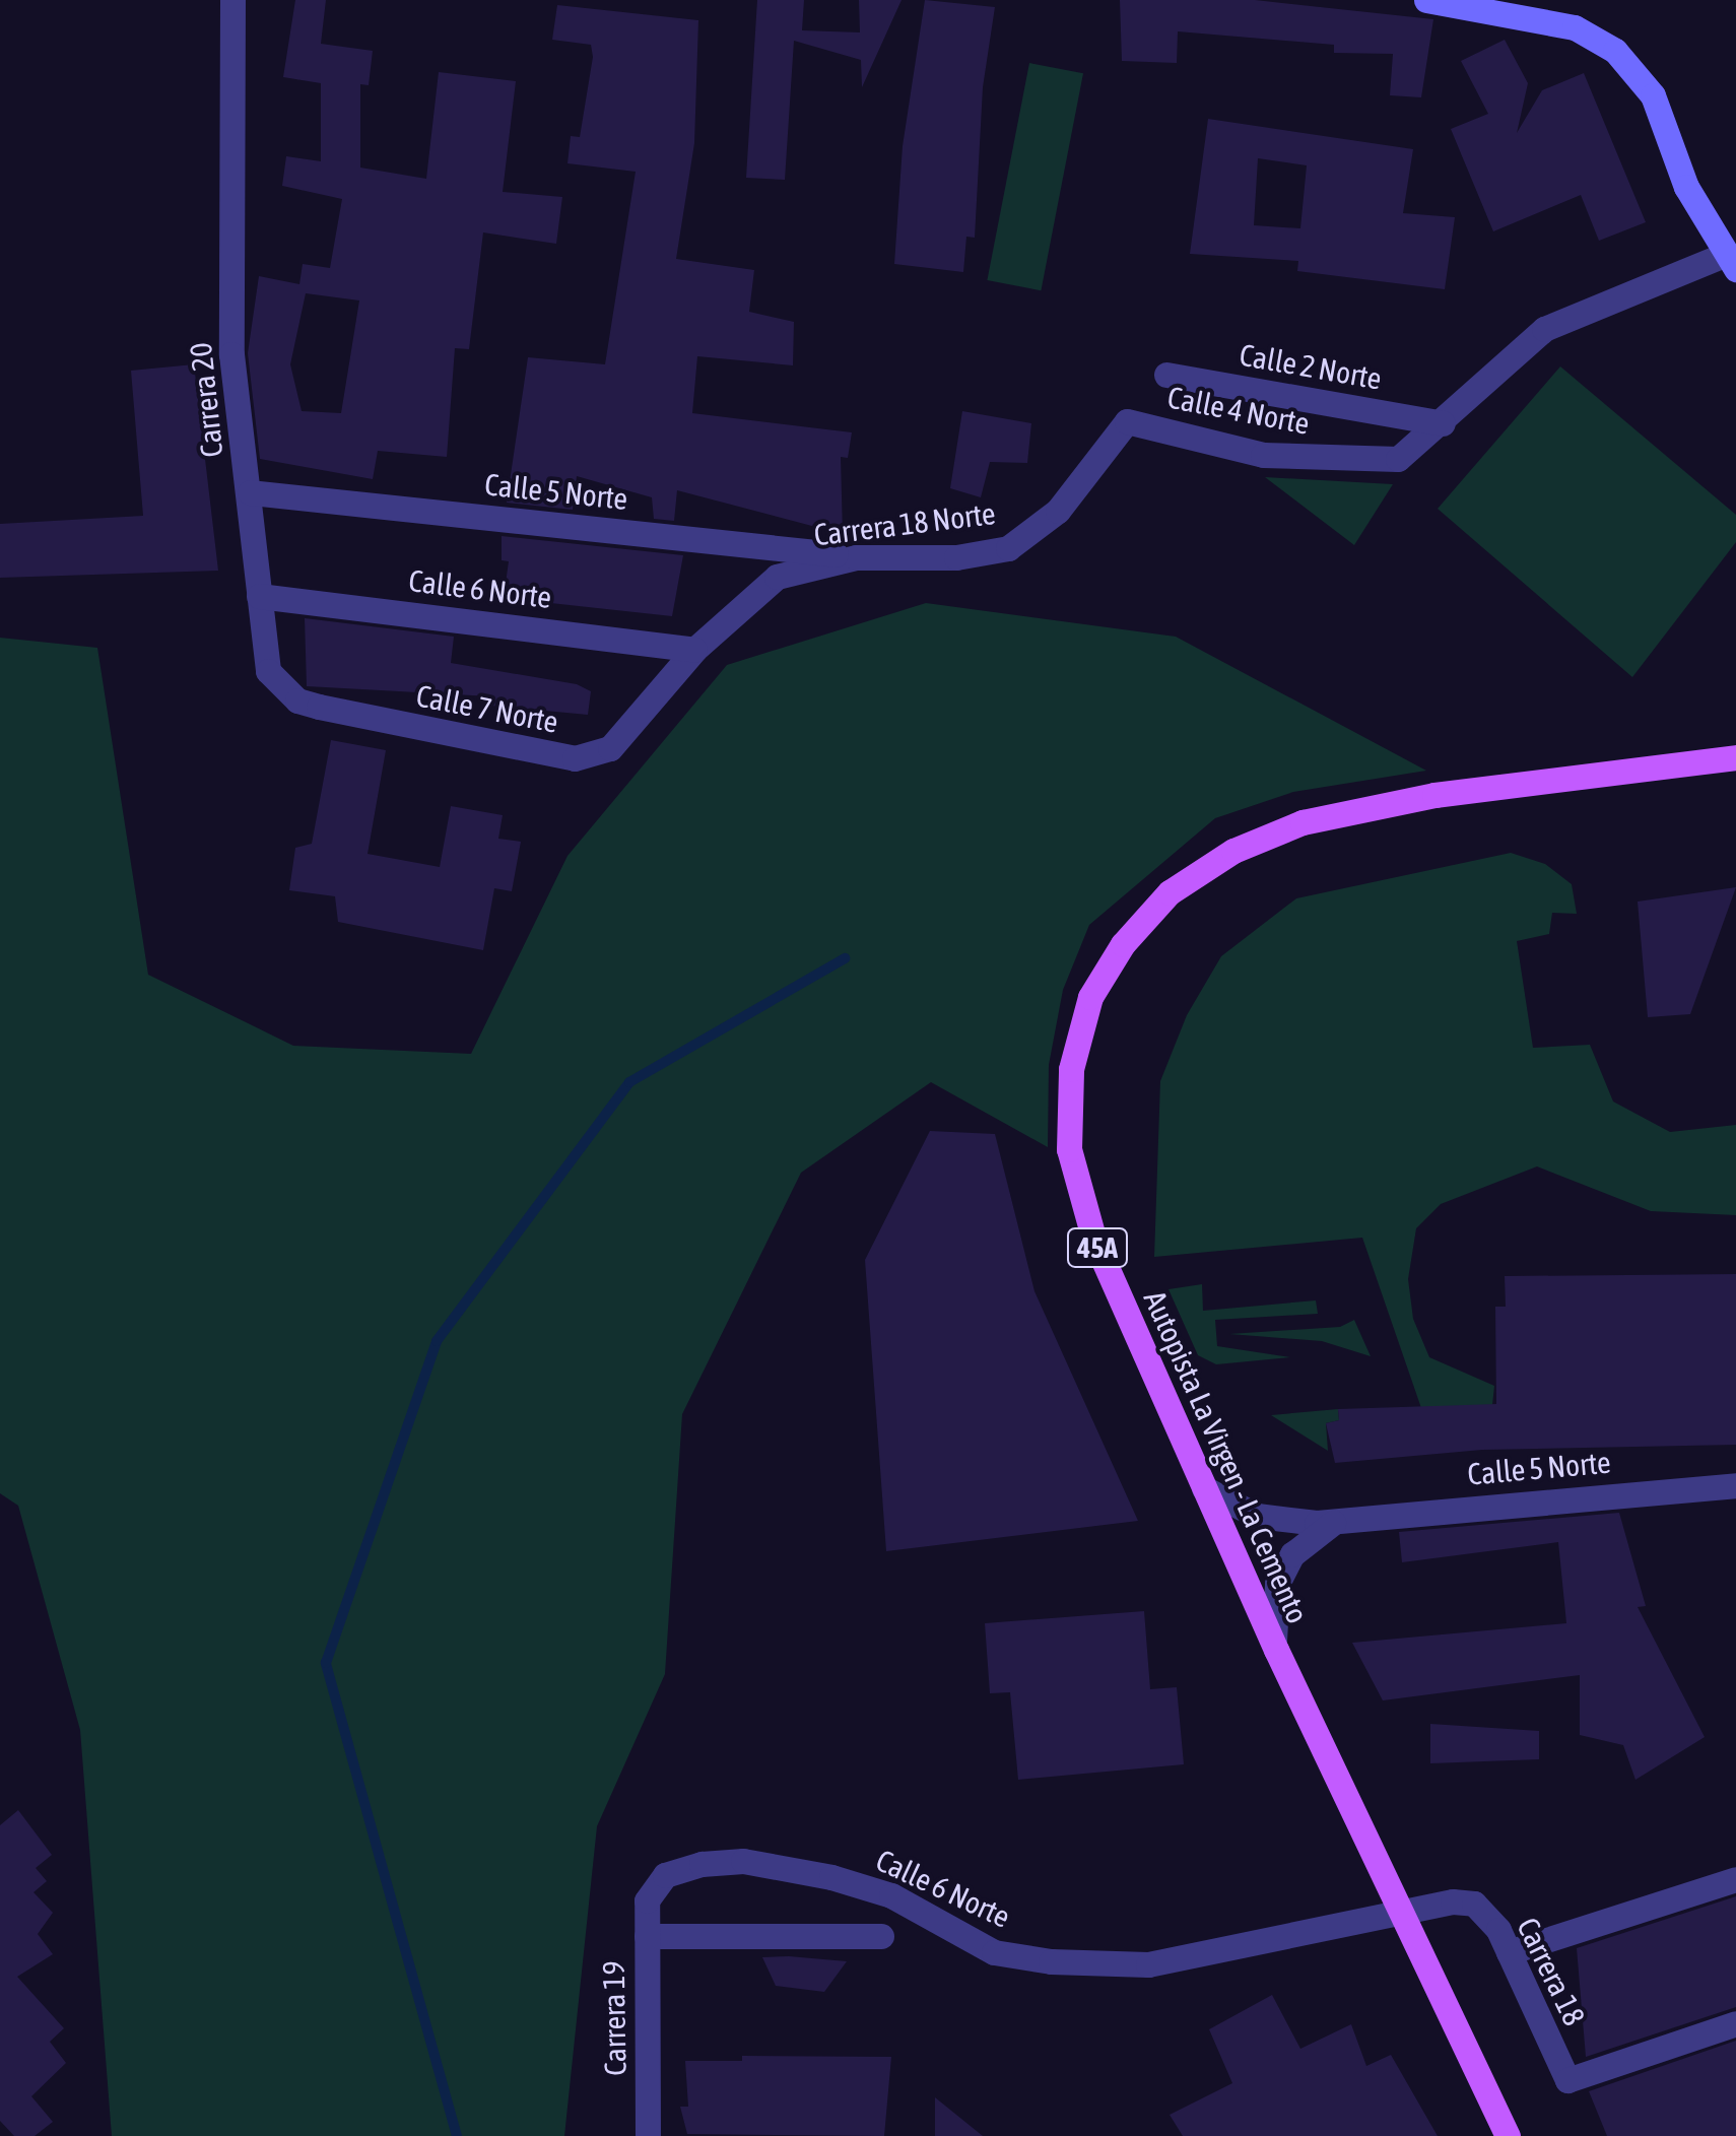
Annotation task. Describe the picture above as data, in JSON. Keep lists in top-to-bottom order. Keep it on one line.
{"streets":{"main road":["45A","Autopista La Virgen - La Cemento"],"street":["Calle 2 Norte","Carrera 20","Calle 4 Norte","Calle 5 Norte","Carrera 18 Norte","Calle 6 Norte","Calle 7 Norte","Carrera 18","Carrera 19"]},"crossings":[["Calle 2 Norte","Calle 4 Norte"],["Carrera 20","Calle 5 Norte"],["Carrera 20","Calle 6 Norte"],["Carrera 20","Calle 7 Norte"],["Calle 4 Norte","Carrera 18 Norte"],["Calle 5 Norte","Carrera 18 Norte"],["Calle 5 Norte","Autopista La Virgen - La Cemento"],["Carrera 18 Norte","Calle 6 Norte"],["Carrera 18 Norte","Calle 7 Norte"],["Calle 6 Norte","Autopista La Virgen - La Cemento"],["Calle 6 Norte","Carrera 18"],["Calle 6 Norte","Carrera 19"],["Autopista La Virgen - La Cemento","Carrera 18"]]}
